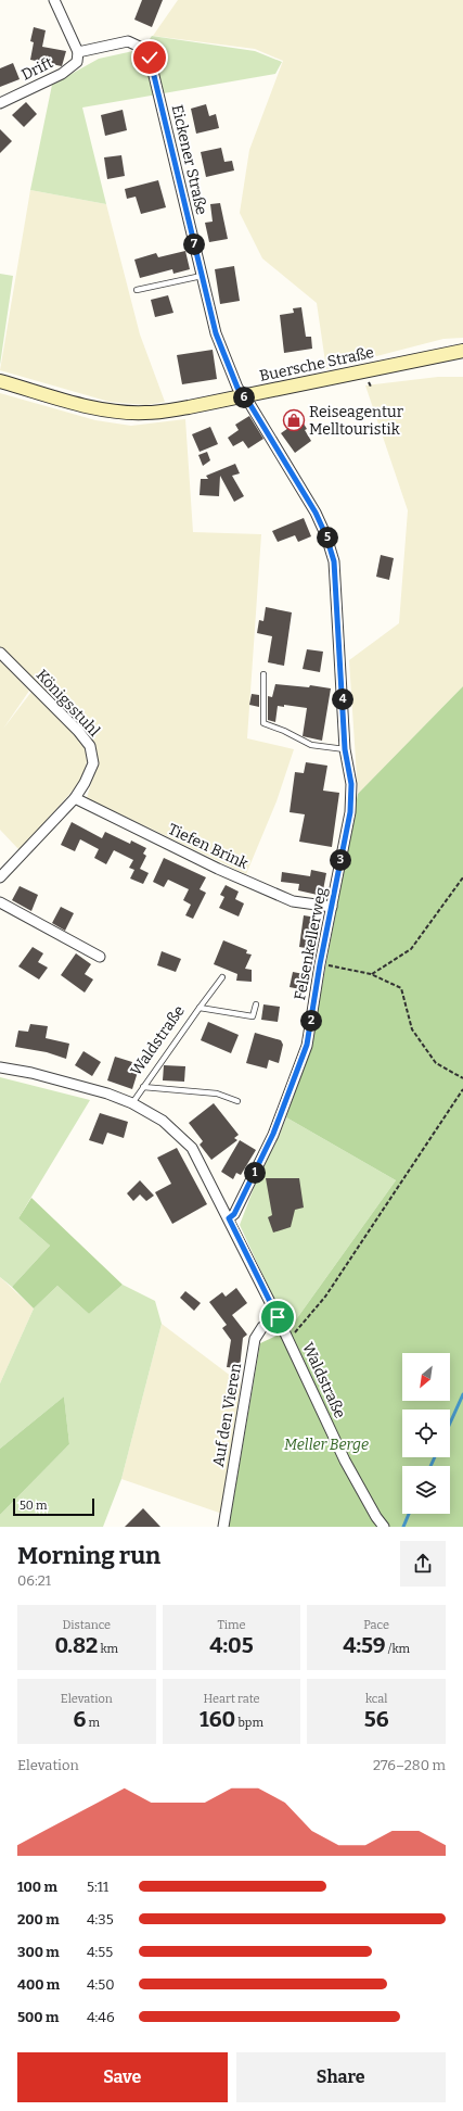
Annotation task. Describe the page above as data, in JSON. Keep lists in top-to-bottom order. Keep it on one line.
{"streets":{"main road":["Buersche Straße"],"street":["Drift","Eickener Straße","Königsstuhl","Tiefen Brink","Felsenkellerweg","Waldstraße","Auf den Vieren"]},"crossings":[["Drift","Eickener Straße"],["Eickener Straße","Buersche Straße"],["Eickener Straße","Felsenkellerweg"],["Buersche Straße","Felsenkellerweg"],["Königsstuhl","Tiefen Brink"],["Tiefen Brink","Felsenkellerweg"],["Felsenkellerweg","Waldstraße"],["Waldstraße","Auf den Vieren"]],"parks":["Meller Berge"],"places":{"shop":["Reiseagentur Melltouristik"]},"scale_bar":"50 m","north":"bottom left","page":{"pins":["7","6","5","4","3","2","1"],"scale":"50 m","heading":["Morning run","06:21"],"stats":[["Distance","0.82 km"],["Time","4:05"],["Pace","4:59 /km"],["Elevation","6 m"],["Heart rate","160 bpm"],["kcal","56"]],"chart":["Elevation","276–280 m"],"list":[{"name":"100 m","note":"5:11"},{"name":"200 m","note":"4:35"},{"name":"300 m","note":"4:55"},{"name":"400 m","note":"4:50"},{"name":"500 m","note":"4:46"}],"buttons":["Save","Share"]}}
